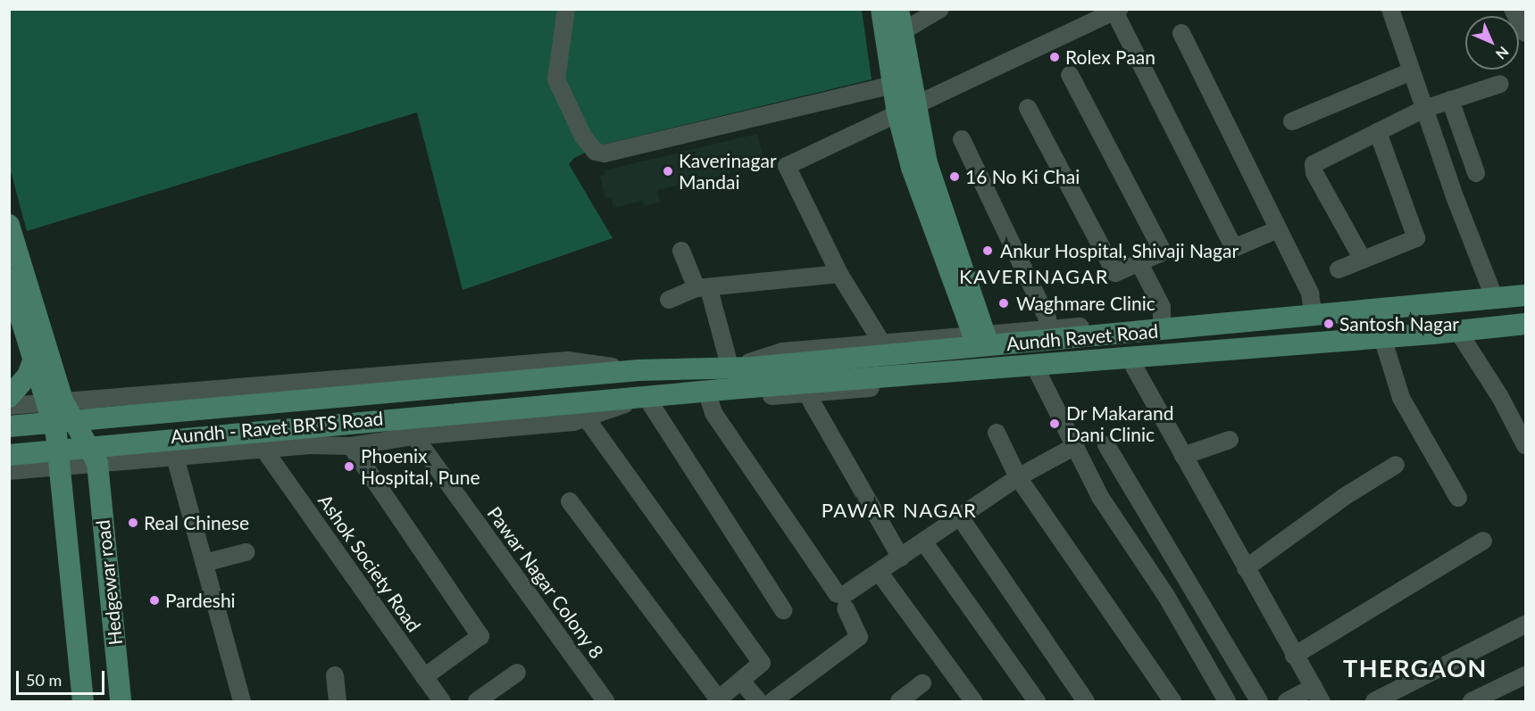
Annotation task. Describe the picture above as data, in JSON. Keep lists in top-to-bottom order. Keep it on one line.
{"streets":{"main road":["Aundh Ravet Road","Hedgewar road"],"street":["Aundh - Ravet BRTS Road","Ashok Society Road","Pawar Nagar Colony 8"]},"crossings":[["Aundh Ravet Road","Aundh - Ravet BRTS Road"],["Aundh - Ravet BRTS Road","Ashok Society Road"],["Aundh - Ravet BRTS Road","Hedgewar road"],["Aundh - Ravet BRTS Road","Pawar Nagar Colony 8"]],"districts":["KAVERINAGAR","PAWAR NAGAR","THERGAON"],"places":["Rolex Paan","Kaverinagar Mandai","16 No Ki Chai","Ankur Hospital, Shivaji Nagar","Waghmare Clinic","Santosh Nagar","Dr Makarand Dani Clinic","Phoenix Hospital, Pune","Real Chinese","Pardeshi"],"scale_bar":"50 m","north":"bottom right"}
